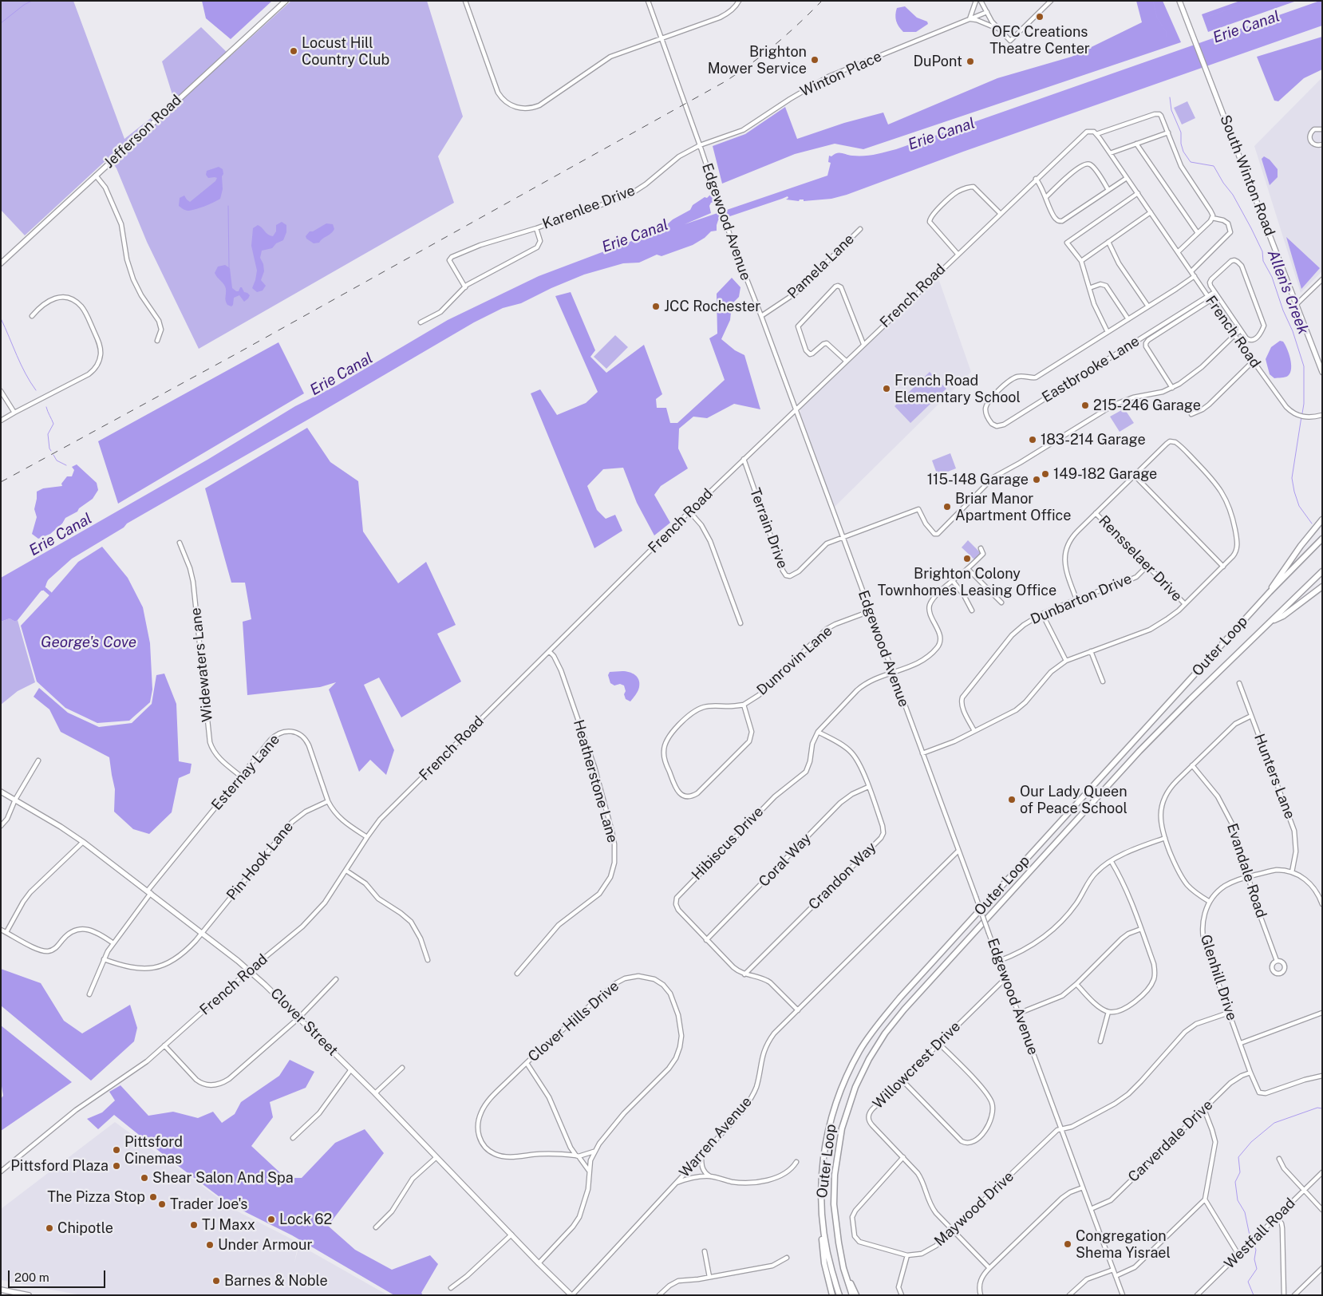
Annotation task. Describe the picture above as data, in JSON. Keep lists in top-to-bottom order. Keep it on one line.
{"streets":{"highway":["Outer Loop"],"main road":["Jefferson Road","South Winton Road","Clover Street"],"street":["Winton Place","Karenlee Drive","Edgewood Avenue","Pamela Lane","French Road","Eastbrooke Lane","Terrain Drive","Rensselaer Drive","Dunbarton Drive","Dunrovin Lane","Widewaters Lane","Esternay Lane","Hunters Lane","Heatherstone Lane","Hibiscus Drive","Coral Way","Pin Hook Lane","Evandale Road","Crandon Way","Glenhill Drive","Clover Hills Drive","Willowcrest Drive","Warren Avenue","Carverdale Drive","Maywood Drive","Westfall Road"]},"crossings":[["Winton Place","Karenlee Drive"],["Winton Place","Edgewood Avenue"],["Karenlee Drive","Edgewood Avenue"],["Edgewood Avenue","Pamela Lane"],["Edgewood Avenue","French Road"],["Edgewood Avenue","Terrain Drive"],["Edgewood Avenue","Dunrovin Lane"],["Edgewood Avenue","Hibiscus Drive"],["Edgewood Avenue","Willowcrest Drive"],["Edgewood Avenue","Warren Avenue"],["Edgewood Avenue","Carverdale Drive"],["Edgewood Avenue","Maywood Drive"],["French Road","Eastbrooke Lane"],["French Road","Terrain Drive"],["French Road","Esternay Lane"],["French Road","Heatherstone Lane"],["French Road","Clover Street"],["Rensselaer Drive","Dunbarton Drive"],["Widewaters Lane","Esternay Lane"],["Esternay Lane","Pin Hook Lane"],["Esternay Lane","Clover Street"],["Hunters Lane","Glenhill Drive"],["Hibiscus Drive","Coral Way"],["Hibiscus Drive","Crandon Way"],["Hibiscus Drive","Warren Avenue"],["Coral Way","Crandon Way"],["Pin Hook Lane","Clover Street"],["Evandale Road","Glenhill Drive"],["Glenhill Drive","Carverdale Drive"],["Glenhill Drive","Maywood Drive"],["Clover Hills Drive","Clover Street"],["Clover Street","Warren Avenue"],["Willowcrest Drive","Maywood Drive"]],"water":["Erie Canal","Allen's Creek","George's Cove"],"places":["OFC Creations Theatre Center","Locust Hill Country Club","Brighton Mower Service","DuPont","JCC Rochester","French Road Elementary School","215-246 Garage","183-214 Garage","149-182 Garage","115-148 Garage","Briar Manor Apartment Office","Brighton Colony Townhomes Leasing Office","Our Lady Queen of Peace School","Pittsford Cinemas","Pittsford Plaza","Shear Salon And Spa","The Pizza Stop","Trader Joe's","Lock 62","TJ Maxx","Chipotle","Congregation Shema Yisrael","Under Armour","Barnes & Noble"],"scale_bar":"200 m"}
